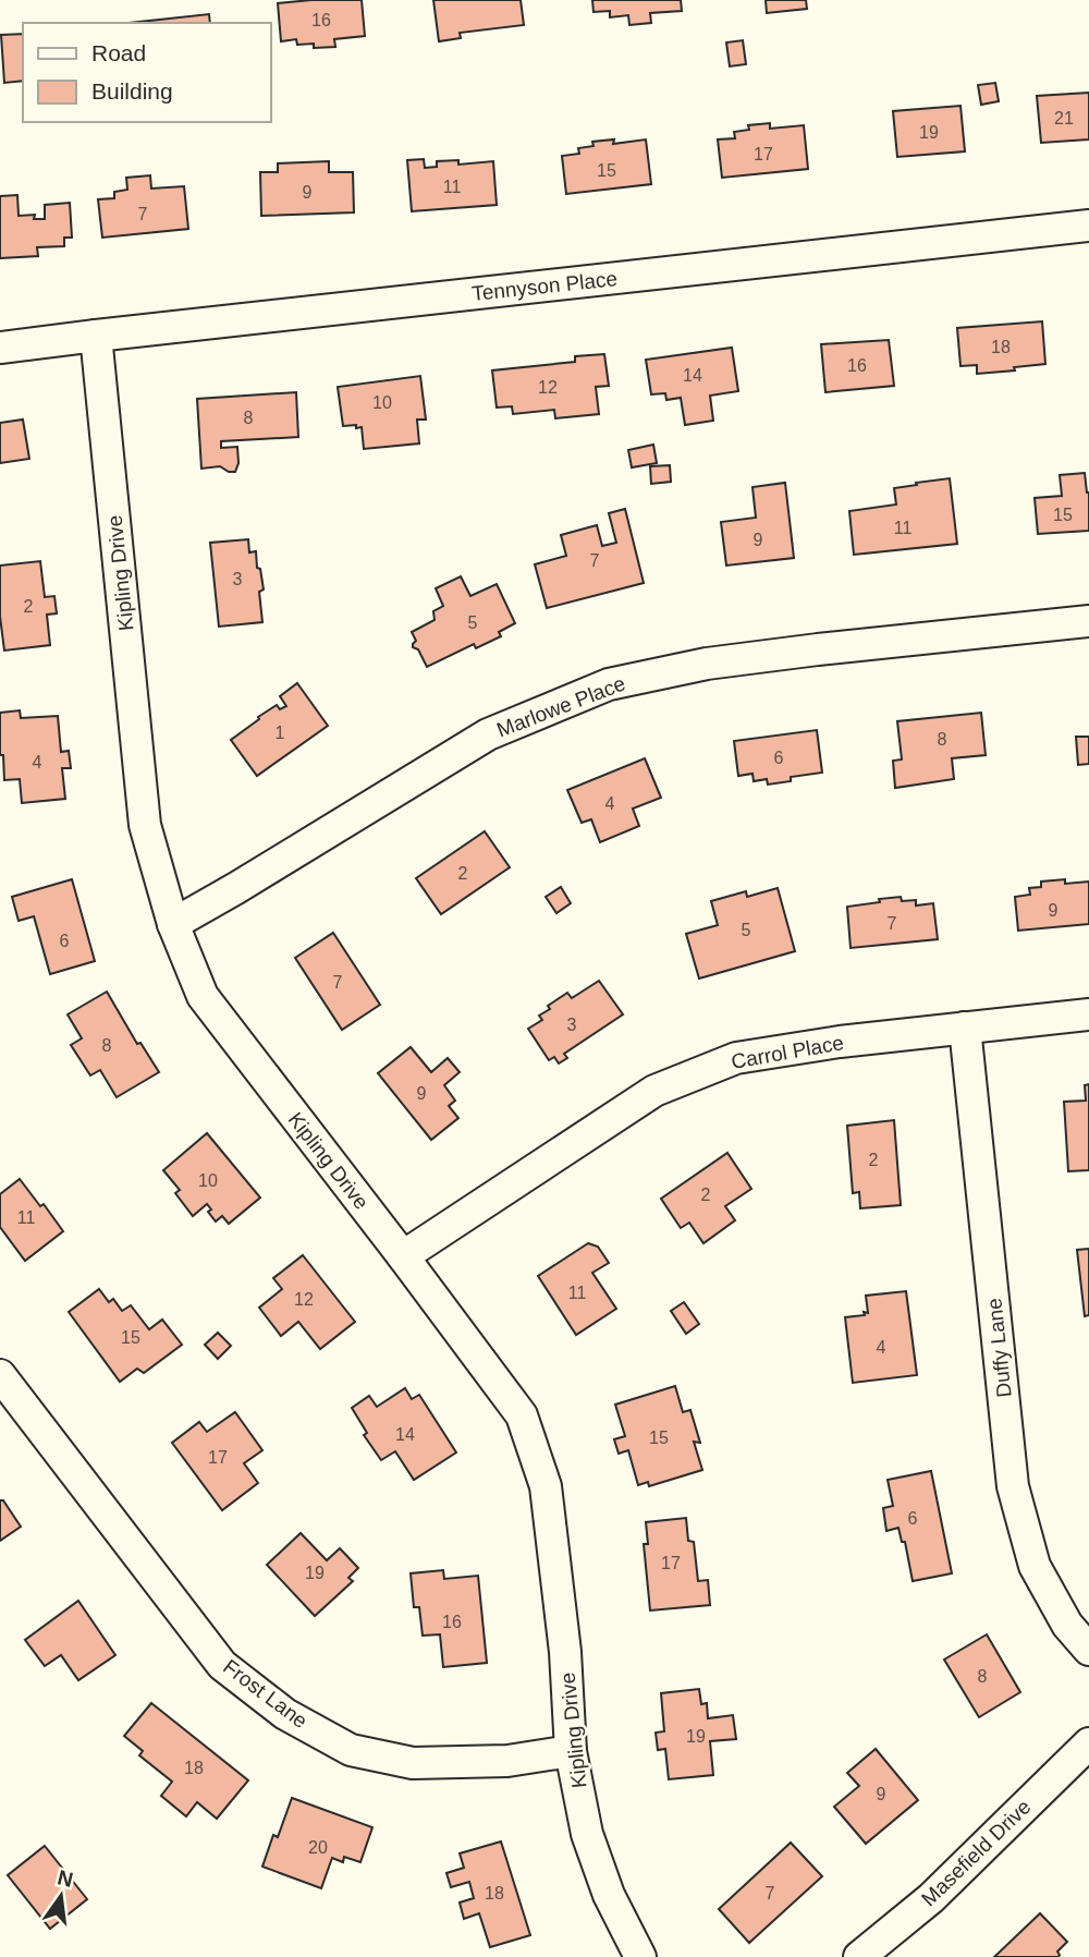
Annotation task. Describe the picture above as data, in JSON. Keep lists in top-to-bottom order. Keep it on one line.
{"streets":{"street":["Tennyson Place","Kipling Drive","Marlowe Place","Carrol Place","Duffy Lane","Frost Lane","Masefield Drive"]},"crossings":[["Tennyson Place","Kipling Drive"],["Kipling Drive","Marlowe Place"],["Kipling Drive","Carrol Place"],["Kipling Drive","Frost Lane"],["Carrol Place","Duffy Lane"]],"house_numbers":["16","21","19","17","15","11","9","7","18","16","14","12","10","8","15","11","9","7","3","2","5","1","8","6","4","4","2","9","7","5","6","7","3","8","9","2","10","2","11","11","12","15","4","14","15","17","6","17","19","16","8","19","18","9","20","18","7"],"legend":["Road","Building"],"north":"top"}
